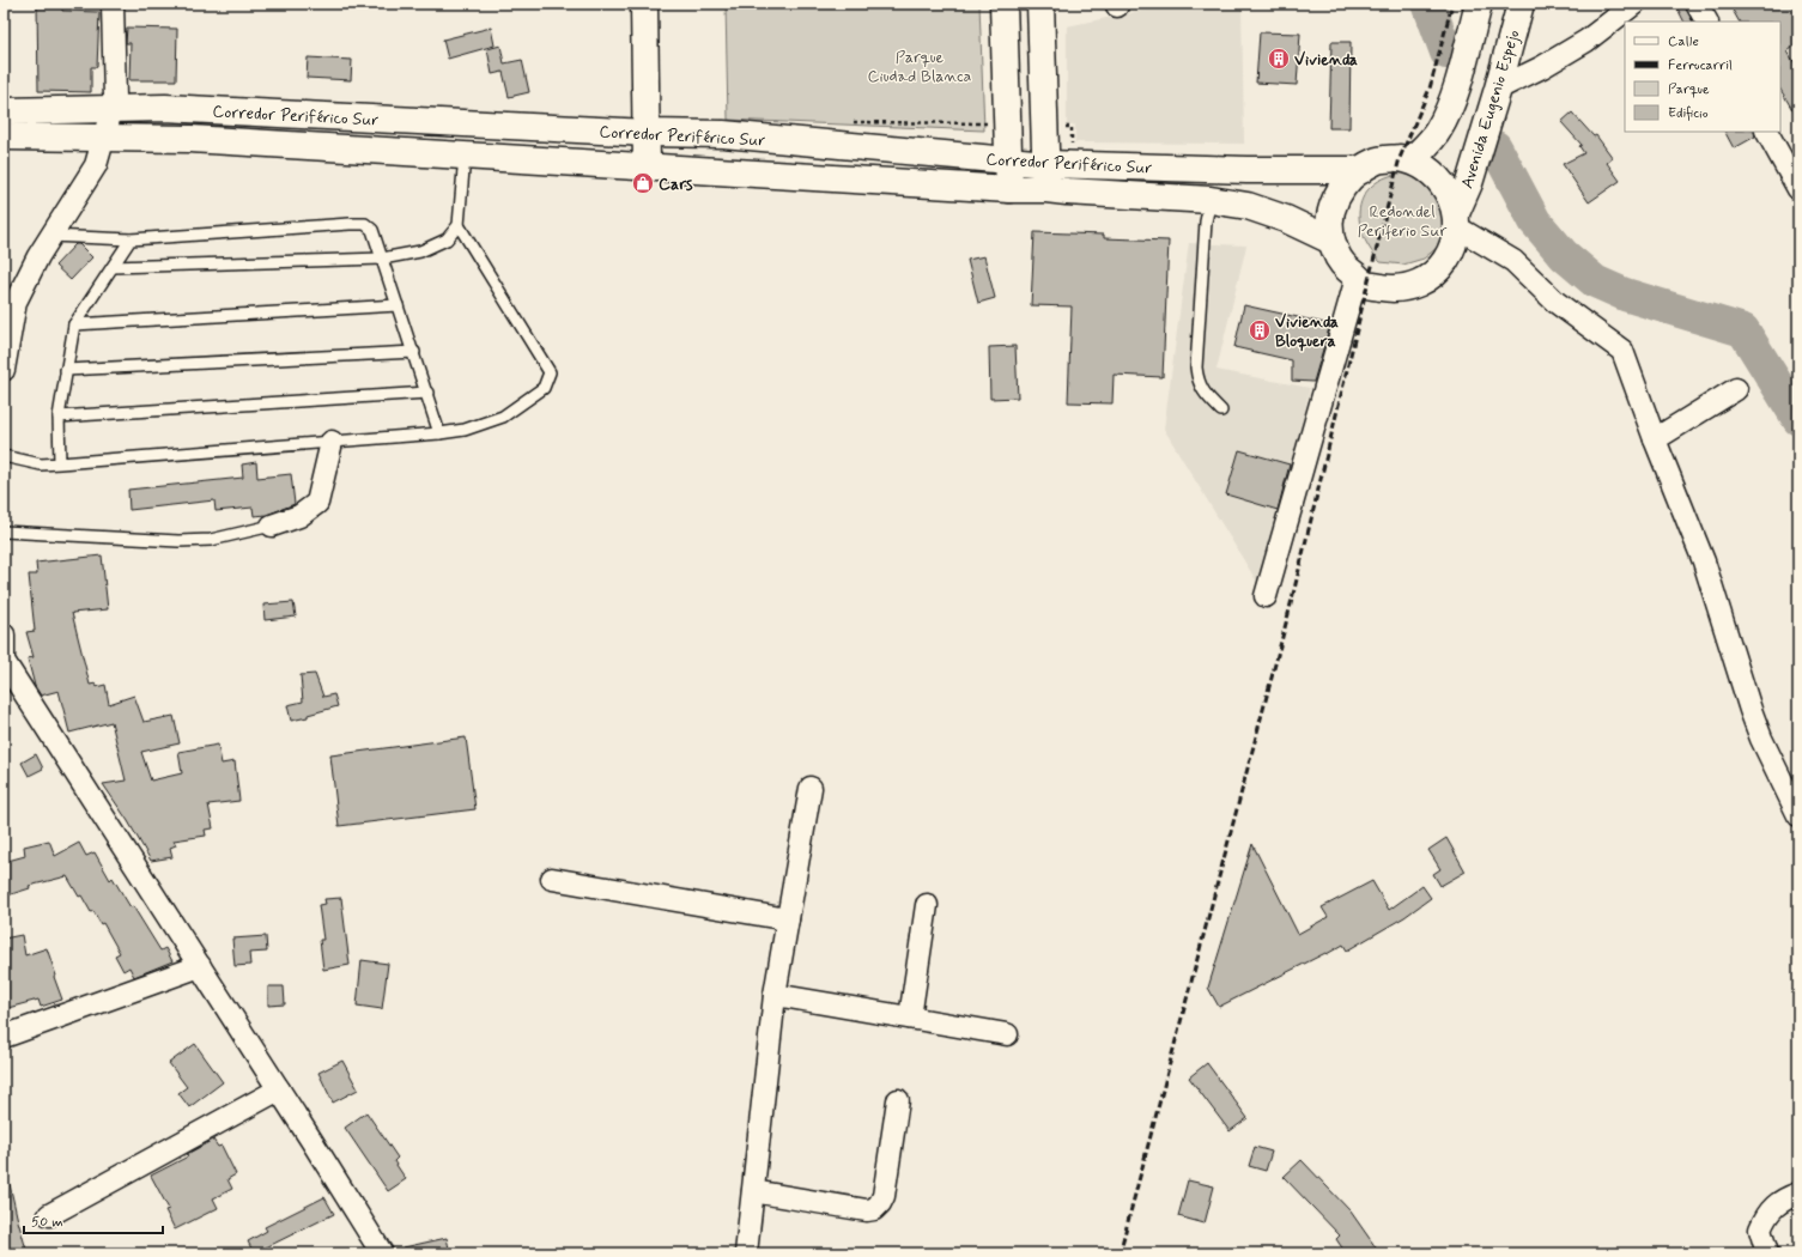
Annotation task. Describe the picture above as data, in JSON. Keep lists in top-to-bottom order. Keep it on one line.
{"streets":{"main road":["Avenida Eugenio Espejo","Corredor Periférico Sur"]},"crossings":[["Avenida Eugenio Espejo","Corredor Periférico Sur"]],"parks":["Parque Ciudad Blanca","Redondel Periferio Sur"],"places":{"building":["Vivienda","Vivienda Bloquera"],"shop":["Cars"]},"legend":["Calle","Ferrocarril","Parque","Edificio"],"scale_bar":"50 m"}
